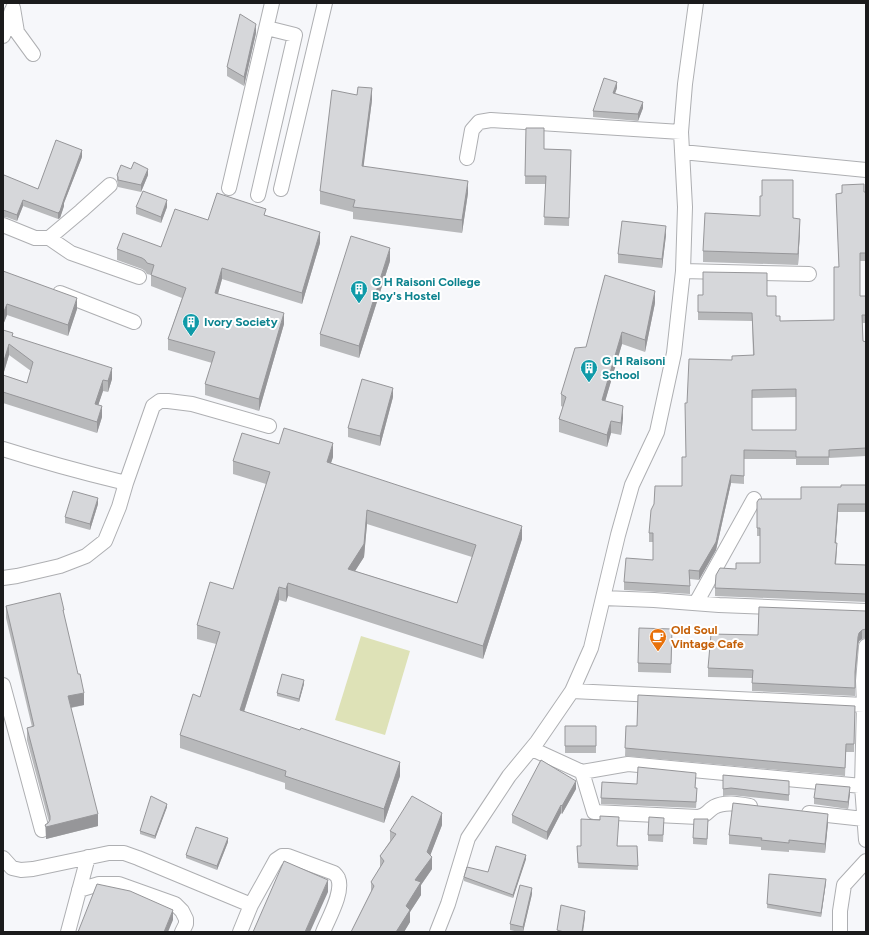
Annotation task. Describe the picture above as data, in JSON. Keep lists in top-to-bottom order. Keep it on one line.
{"places":{"building":["G H Raisoni College Boy's Hostel","Ivory Society","G H Raisoni School"],"cafe":["Old Soul Vintage Cafe"]}}
